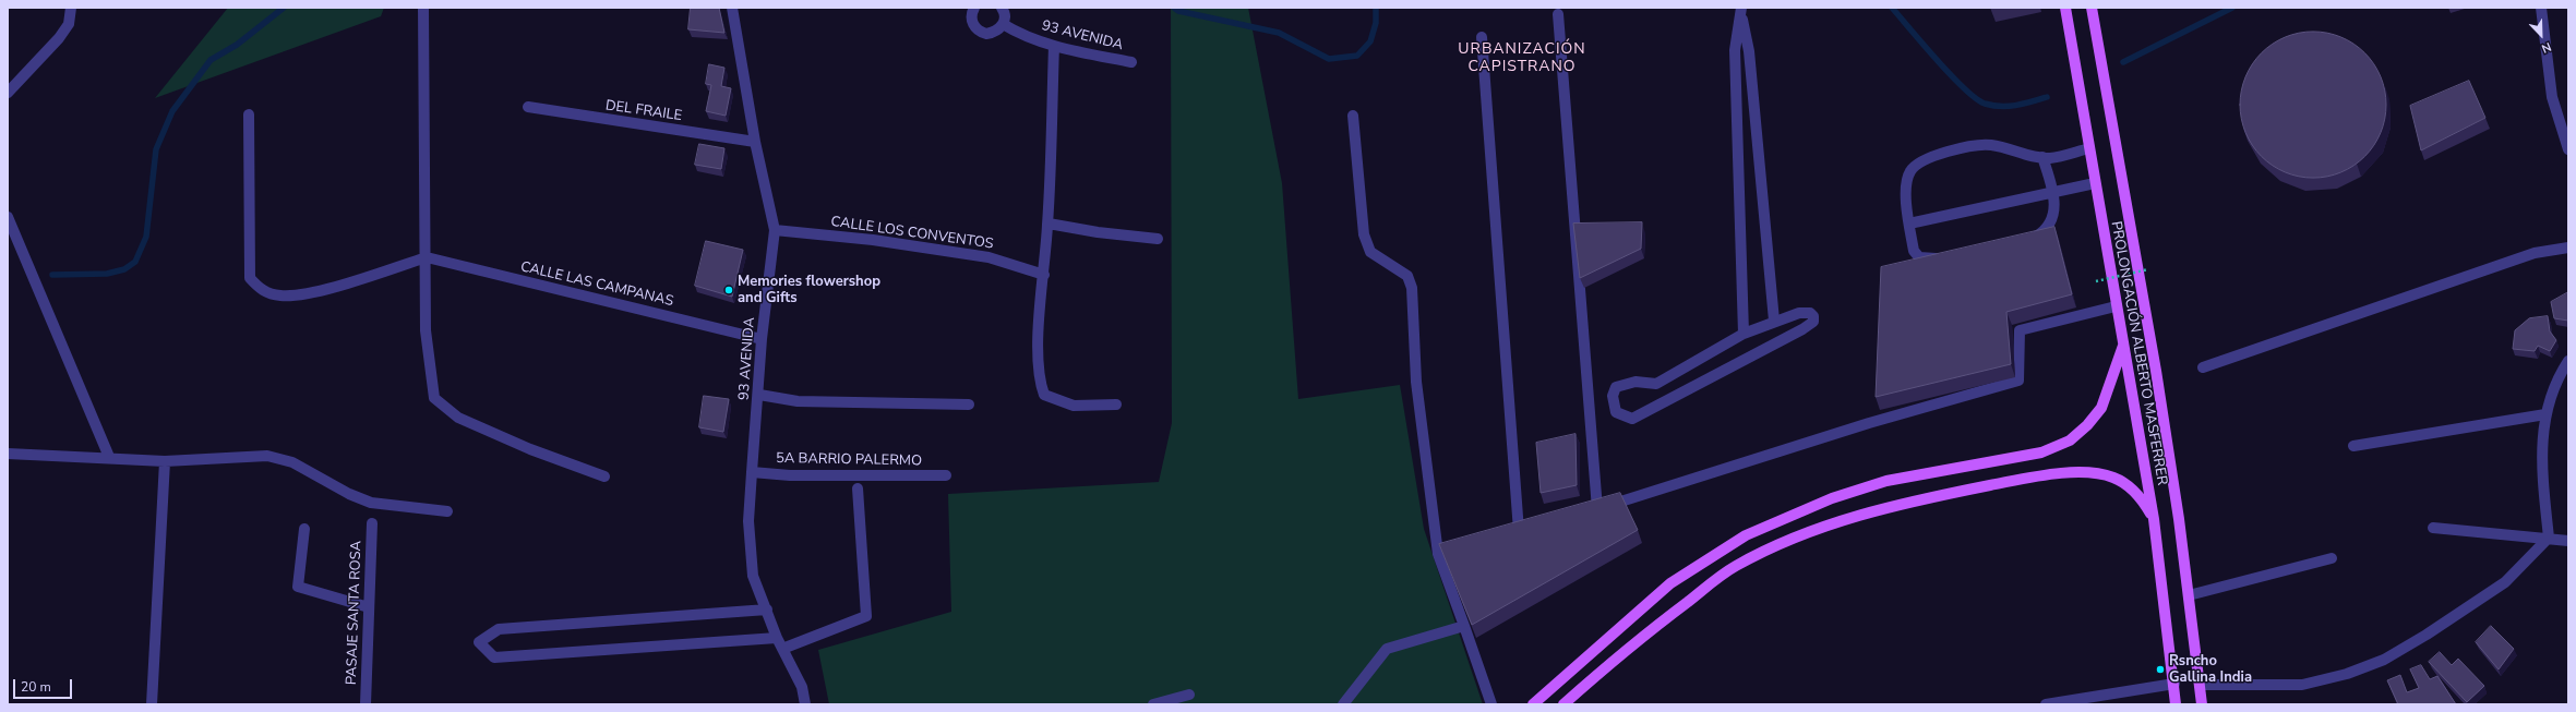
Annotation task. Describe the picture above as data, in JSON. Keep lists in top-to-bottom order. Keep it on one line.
{"streets":{"main road":["PROLONGACIÓN ALBERTO MASFERRER"],"street":["93 AVENIDA","DEL FRAILE","CALLE LOS CONVENTOS","CALLE LAS CAMPANAS","5A BARRIO PALERMO","PASAJE SANTA ROSA"]},"crossings":[["93 AVENIDA","DEL FRAILE"],["93 AVENIDA","CALLE LOS CONVENTOS"],["93 AVENIDA","CALLE LAS CAMPANAS"],["93 AVENIDA","5A BARRIO PALERMO"]],"districts":["URBANIZACIÓN CAPISTRANO"],"places":["Memories flowershop and Gifts","Rsncho Gallina India"],"scale_bar":"20 m","north":"bottom right"}
